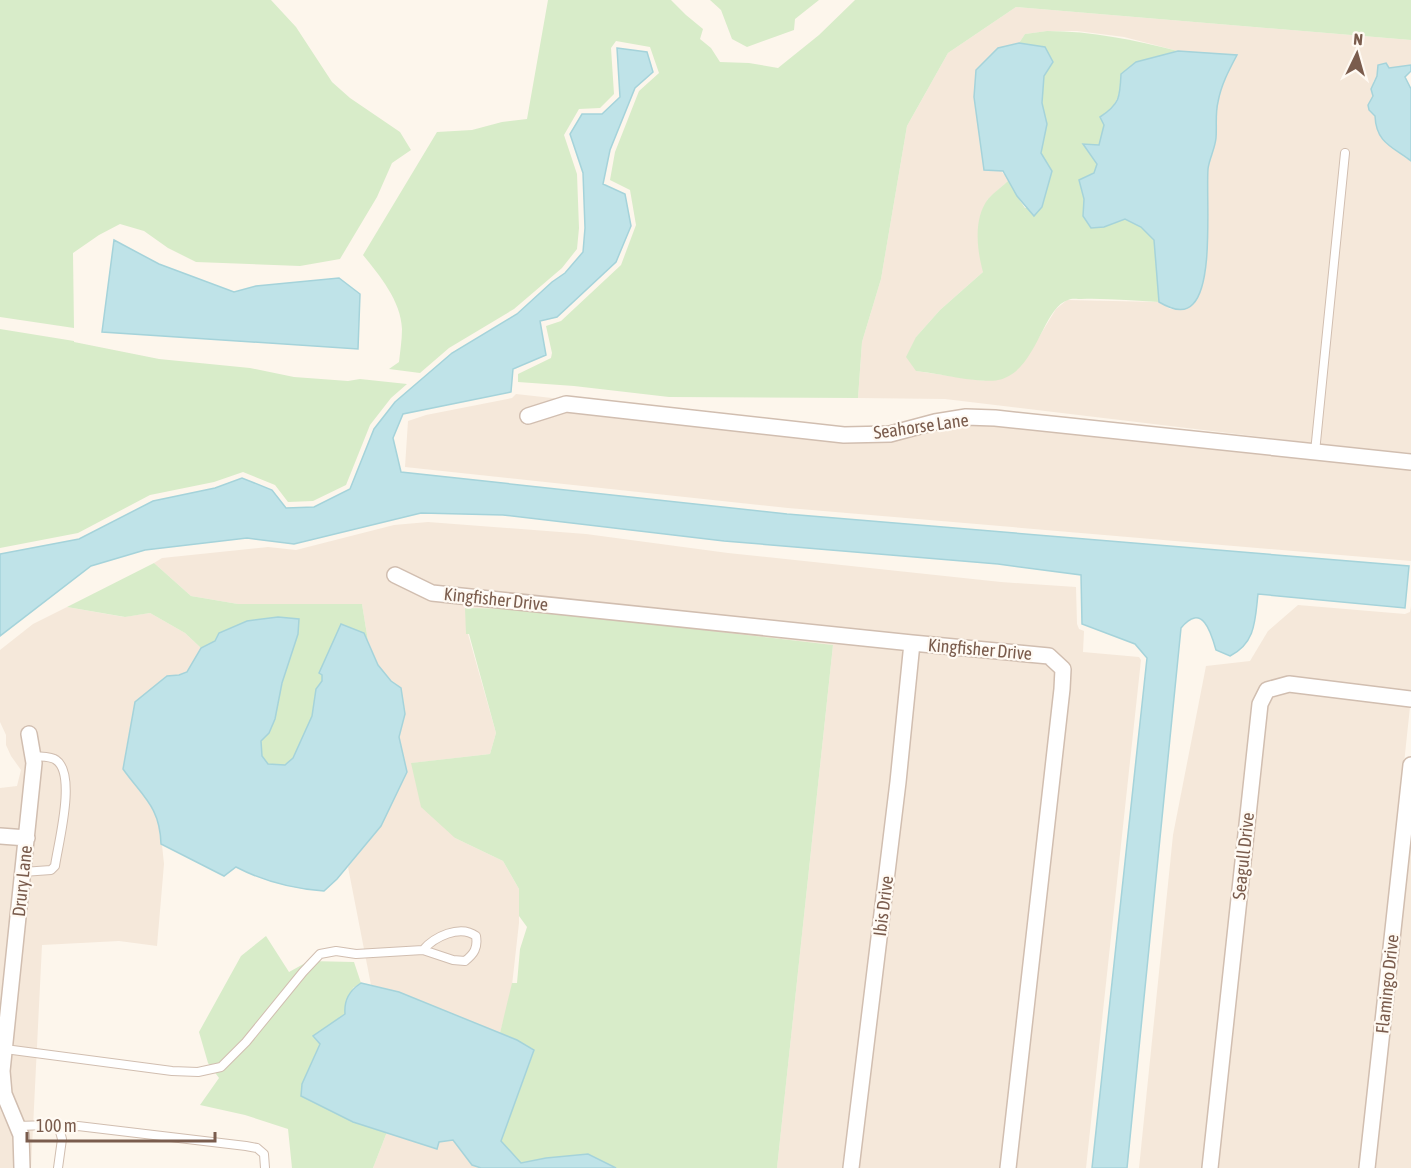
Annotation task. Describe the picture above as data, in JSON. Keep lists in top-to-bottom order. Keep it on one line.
{"streets":{"street":["Seahorse Lane","Kingfisher Drive","Seagull Drive","Drury Lane","Ibis Drive","Flamingo Drive"]},"crossings":[["Kingfisher Drive","Ibis Drive"]],"scale_bar":"100 m","north":"top"}
